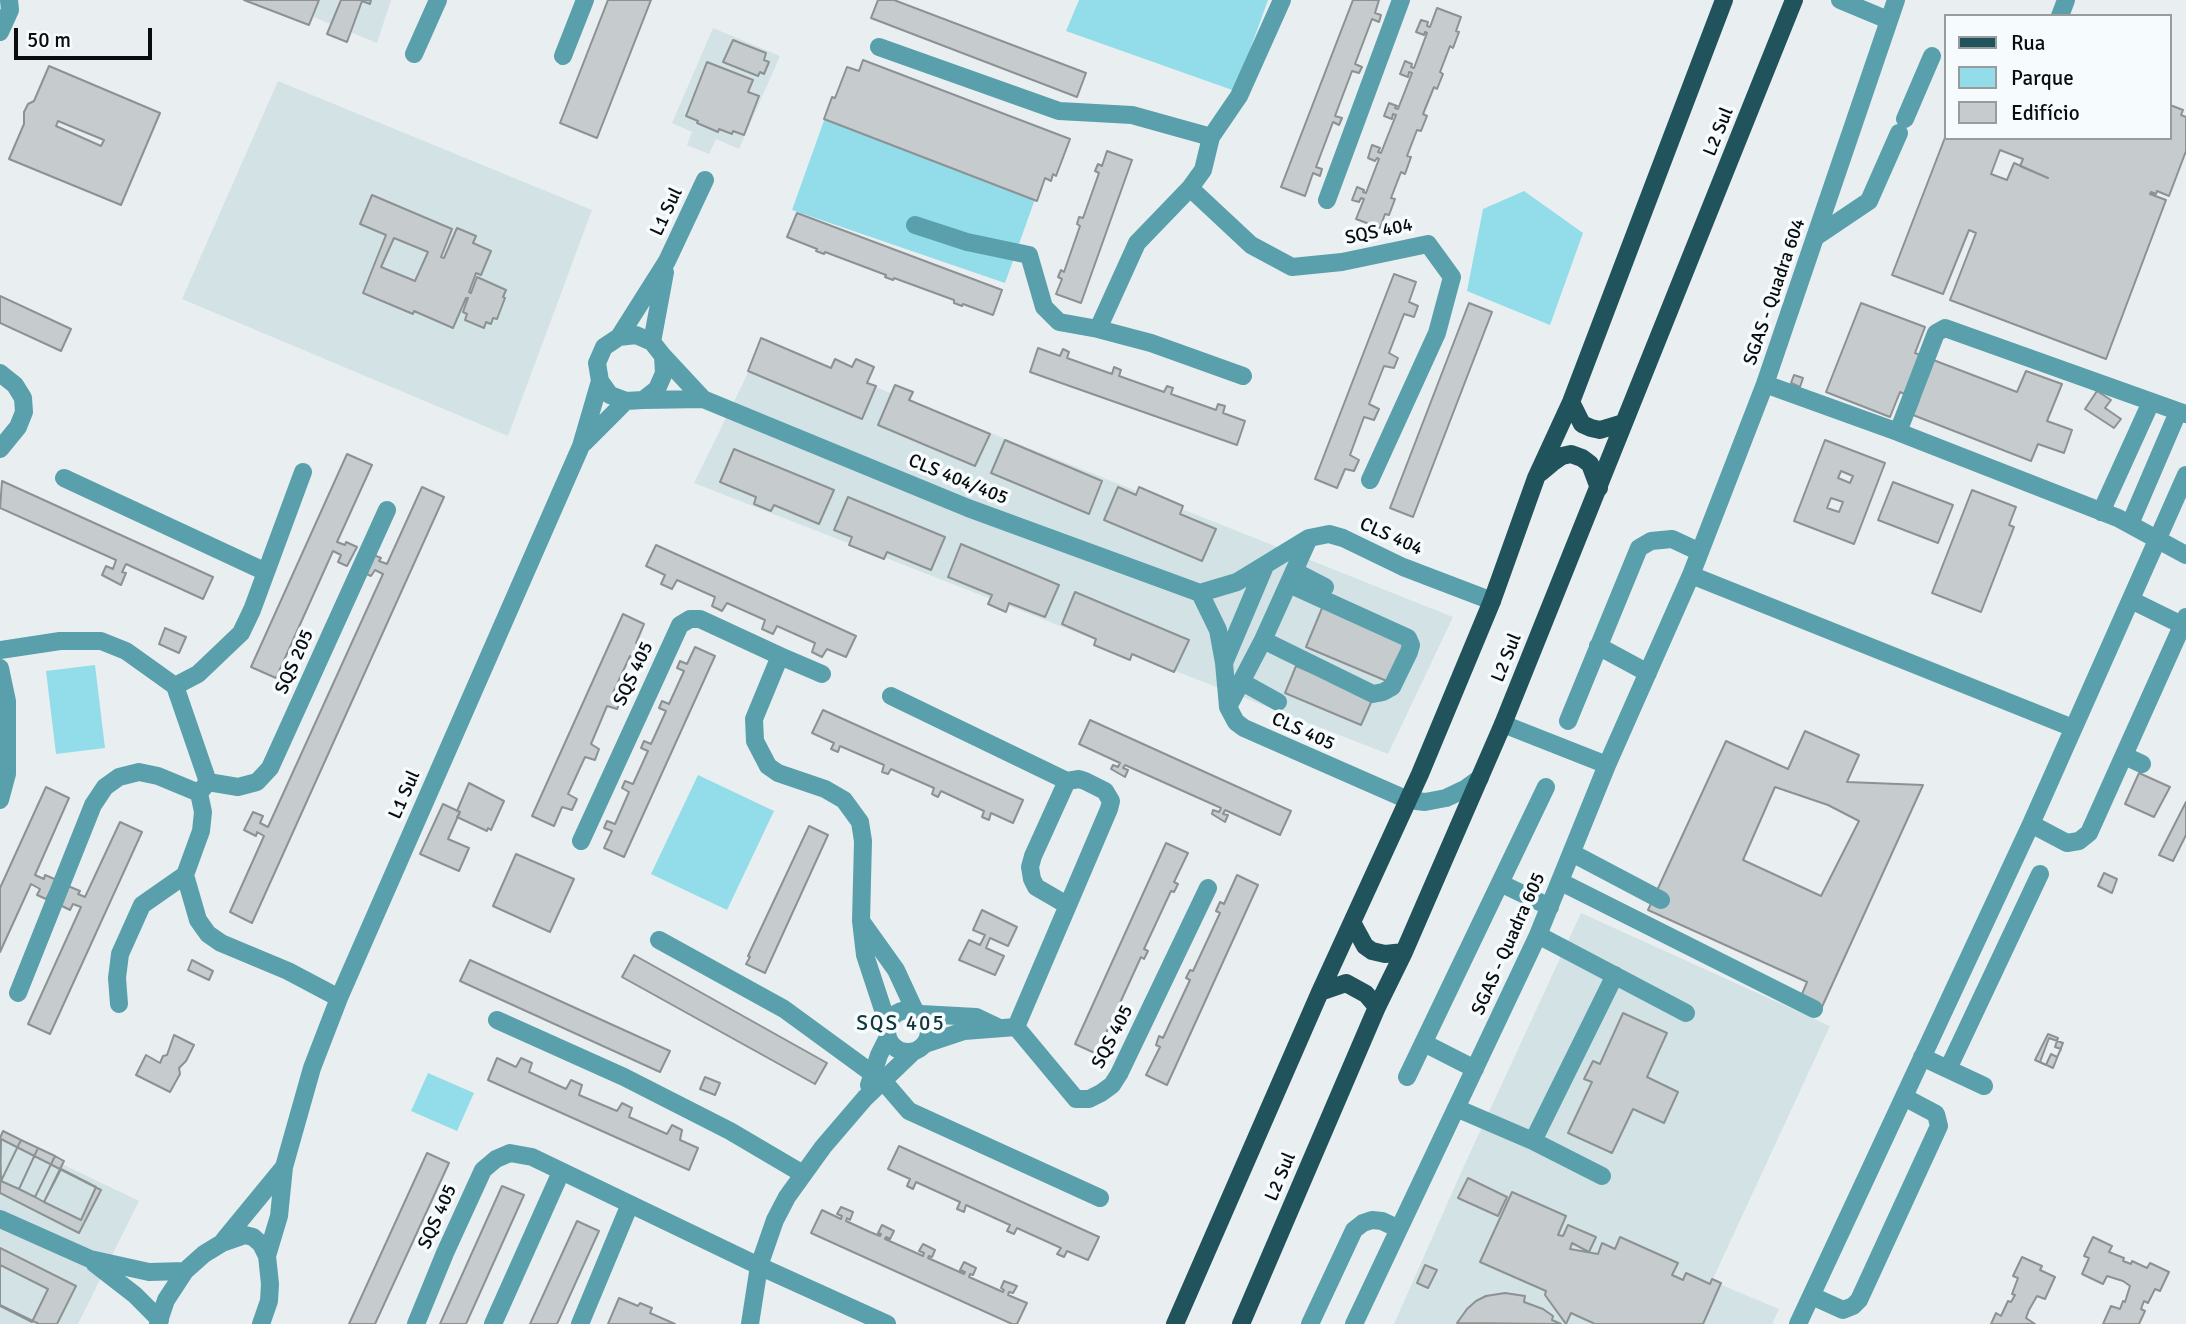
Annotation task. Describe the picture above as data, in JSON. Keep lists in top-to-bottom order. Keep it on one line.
{"streets":{"main road":["L2 Sul"],"street":["L1 Sul","SQS 404","SGAS - Quadra 604","CLS 404/405","CLS 404","SQS 205","SQS 405","CLS 405","SGAS - Quadra 605"]},"crossings":[["L2 Sul","CLS 404"],["L2 Sul","CLS 405"],["L1 Sul","CLS 404/405"],["SGAS - Quadra 604","SGAS - Quadra 605"]],"districts":["SQS 405"],"legend":["Rua","Parque","Edifício"],"scale_bar":"50 m"}
